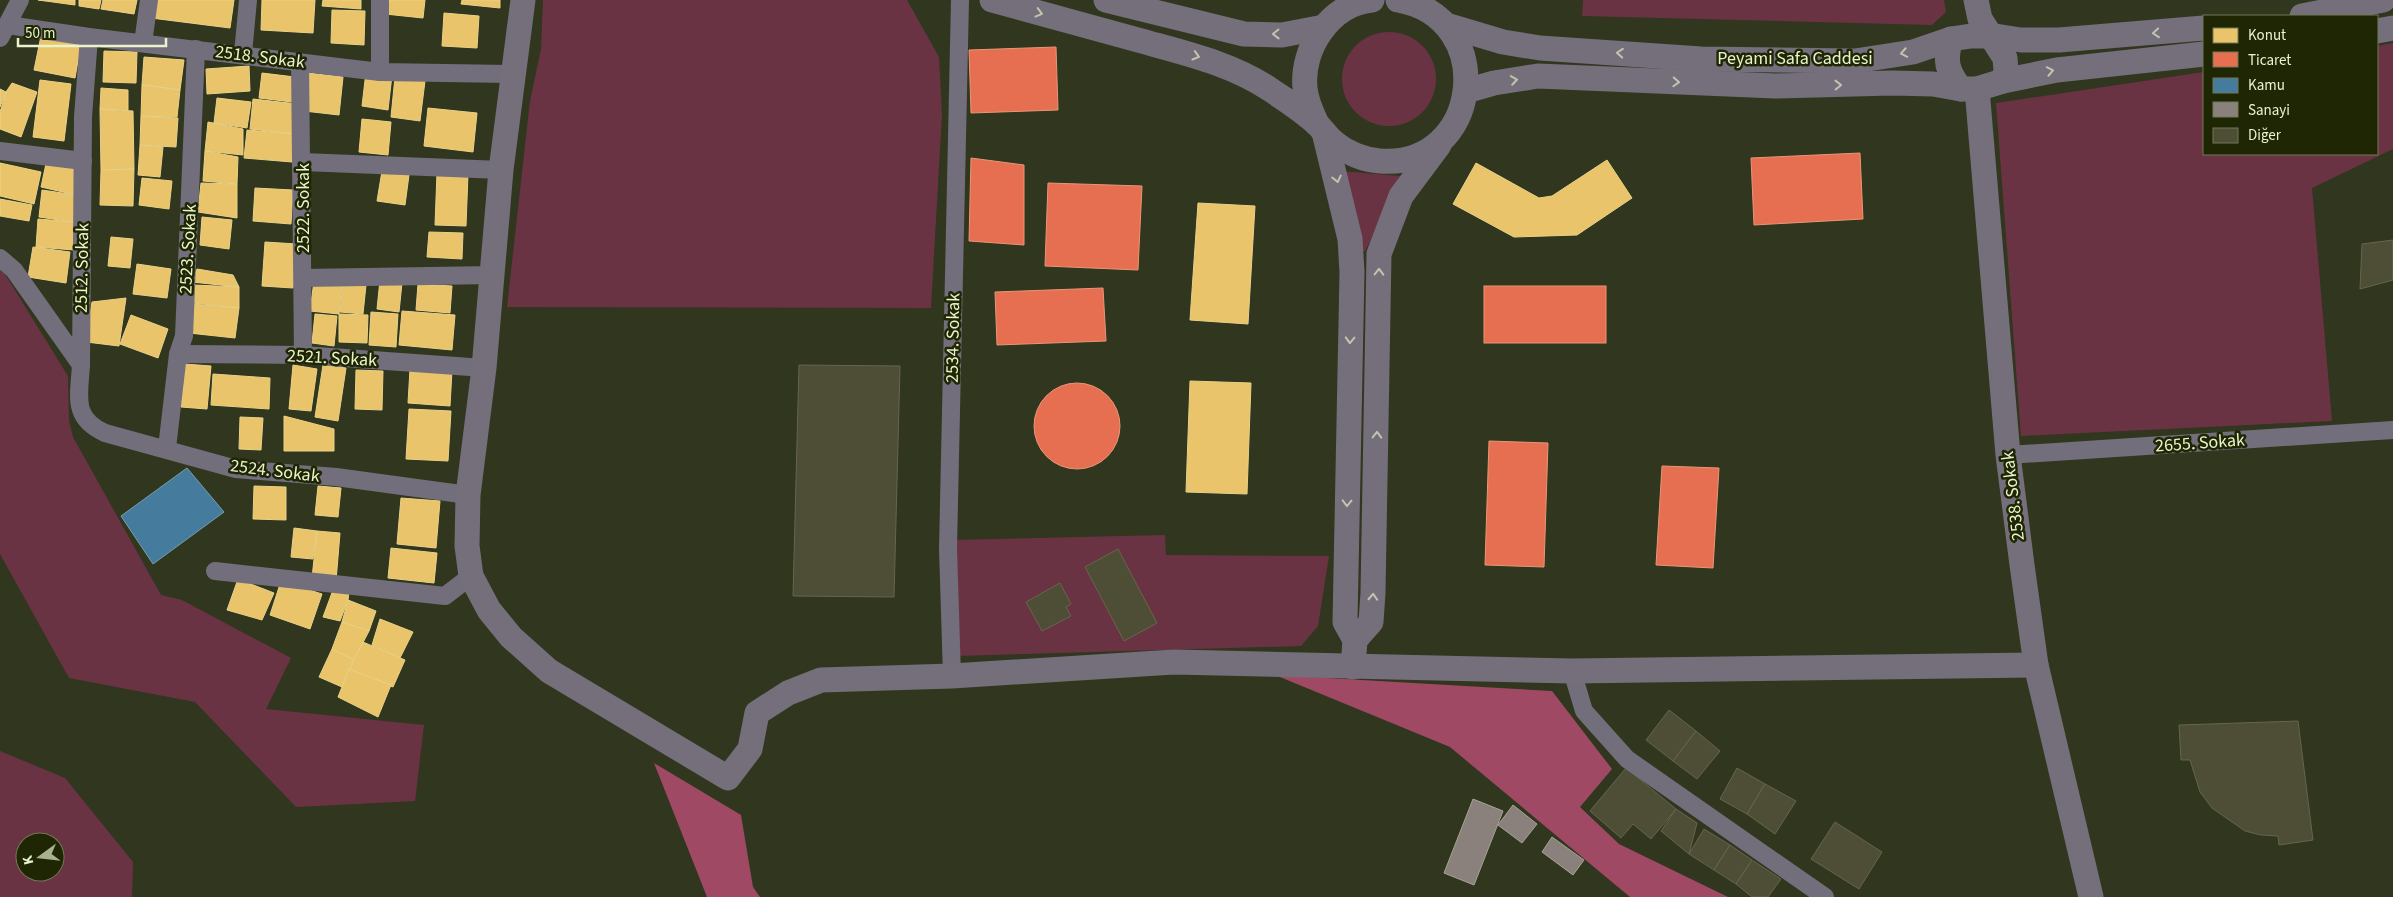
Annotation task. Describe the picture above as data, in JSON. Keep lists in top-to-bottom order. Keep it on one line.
{"streets":{"street":["2518. Sokak","Peyami Safa Caddesi","2522. Sokak","2523. Sokak","2512. Sokak","2534. Sokak","2521. Sokak","2655. Sokak","2524. Sokak","2538. Sokak"]},"crossings":[["2518. Sokak","2522. Sokak"],["2518. Sokak","2523. Sokak"],["2518. Sokak","2512. Sokak"],["Peyami Safa Caddesi","2538. Sokak"],["2522. Sokak","2521. Sokak"],["2523. Sokak","2521. Sokak"],["2523. Sokak","2524. Sokak"],["2512. Sokak","2524. Sokak"],["2655. Sokak","2538. Sokak"]],"legend":["Konut","Ticaret","Kamu","Sanayi","Diğer"],"scale_bar":"50 m","north":"left"}
